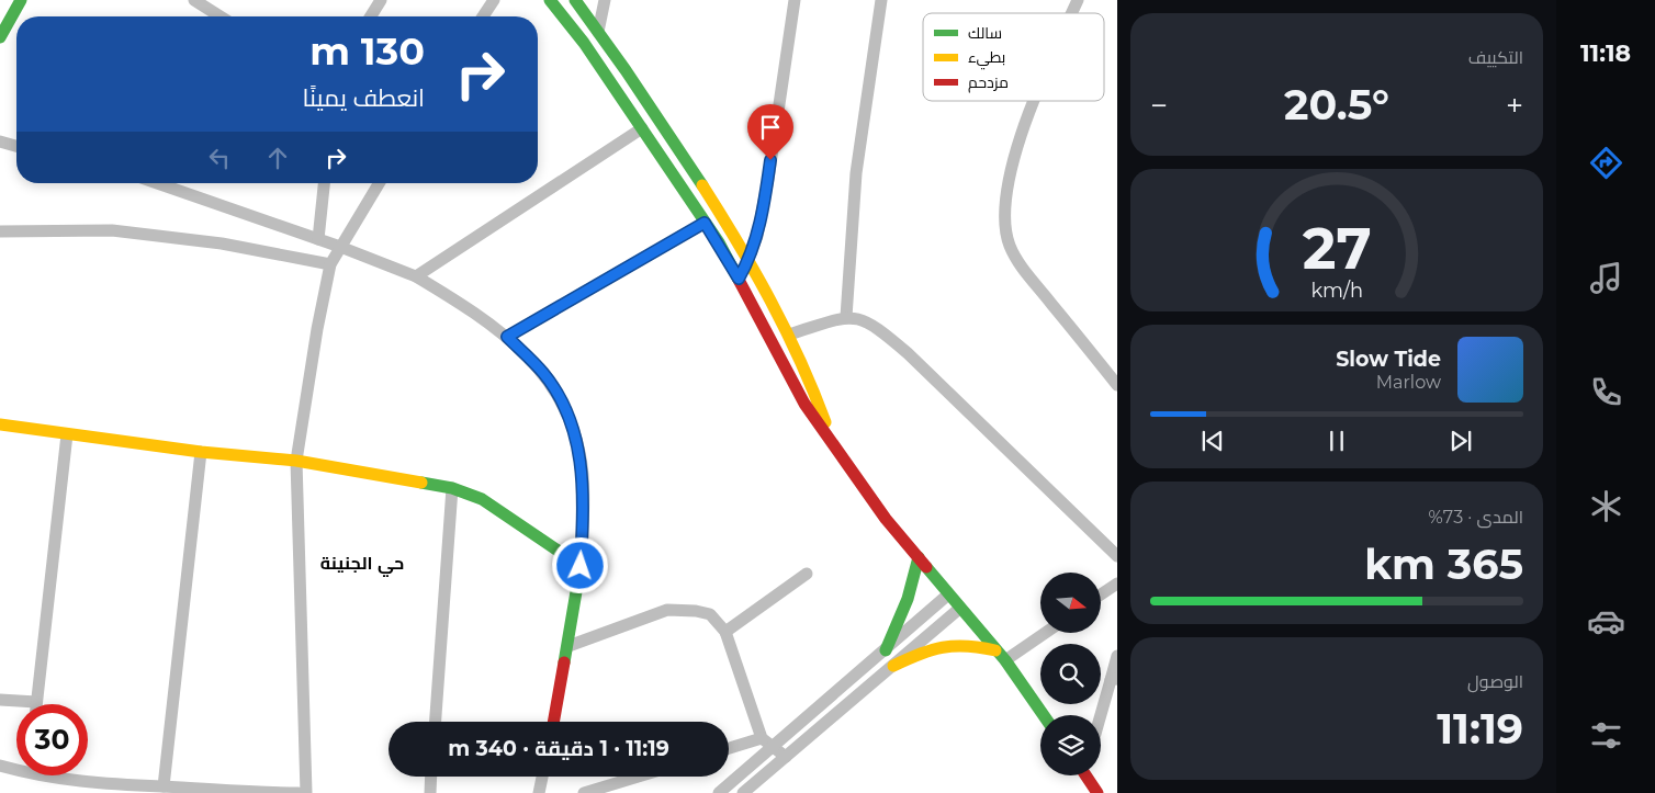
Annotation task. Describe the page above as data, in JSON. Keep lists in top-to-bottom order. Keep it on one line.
{"districts":["حي الجنينة"],"legend":["سالك","بطيء","مزدحم"],"north":"right","page":{"tabs":"11:18","tile":["التكييف",["المدى · 73%","365 km"],["الوصول","11:19"]],"turn":["130 m","انعطف يمينًا"],"heat":["−","20.5°","+"],"song":["Slow Tide","Marlow"],"limit":"30","trip":"11:19 · 1 دقيقة · 340 m","gauge":["27","km/h"]}}
